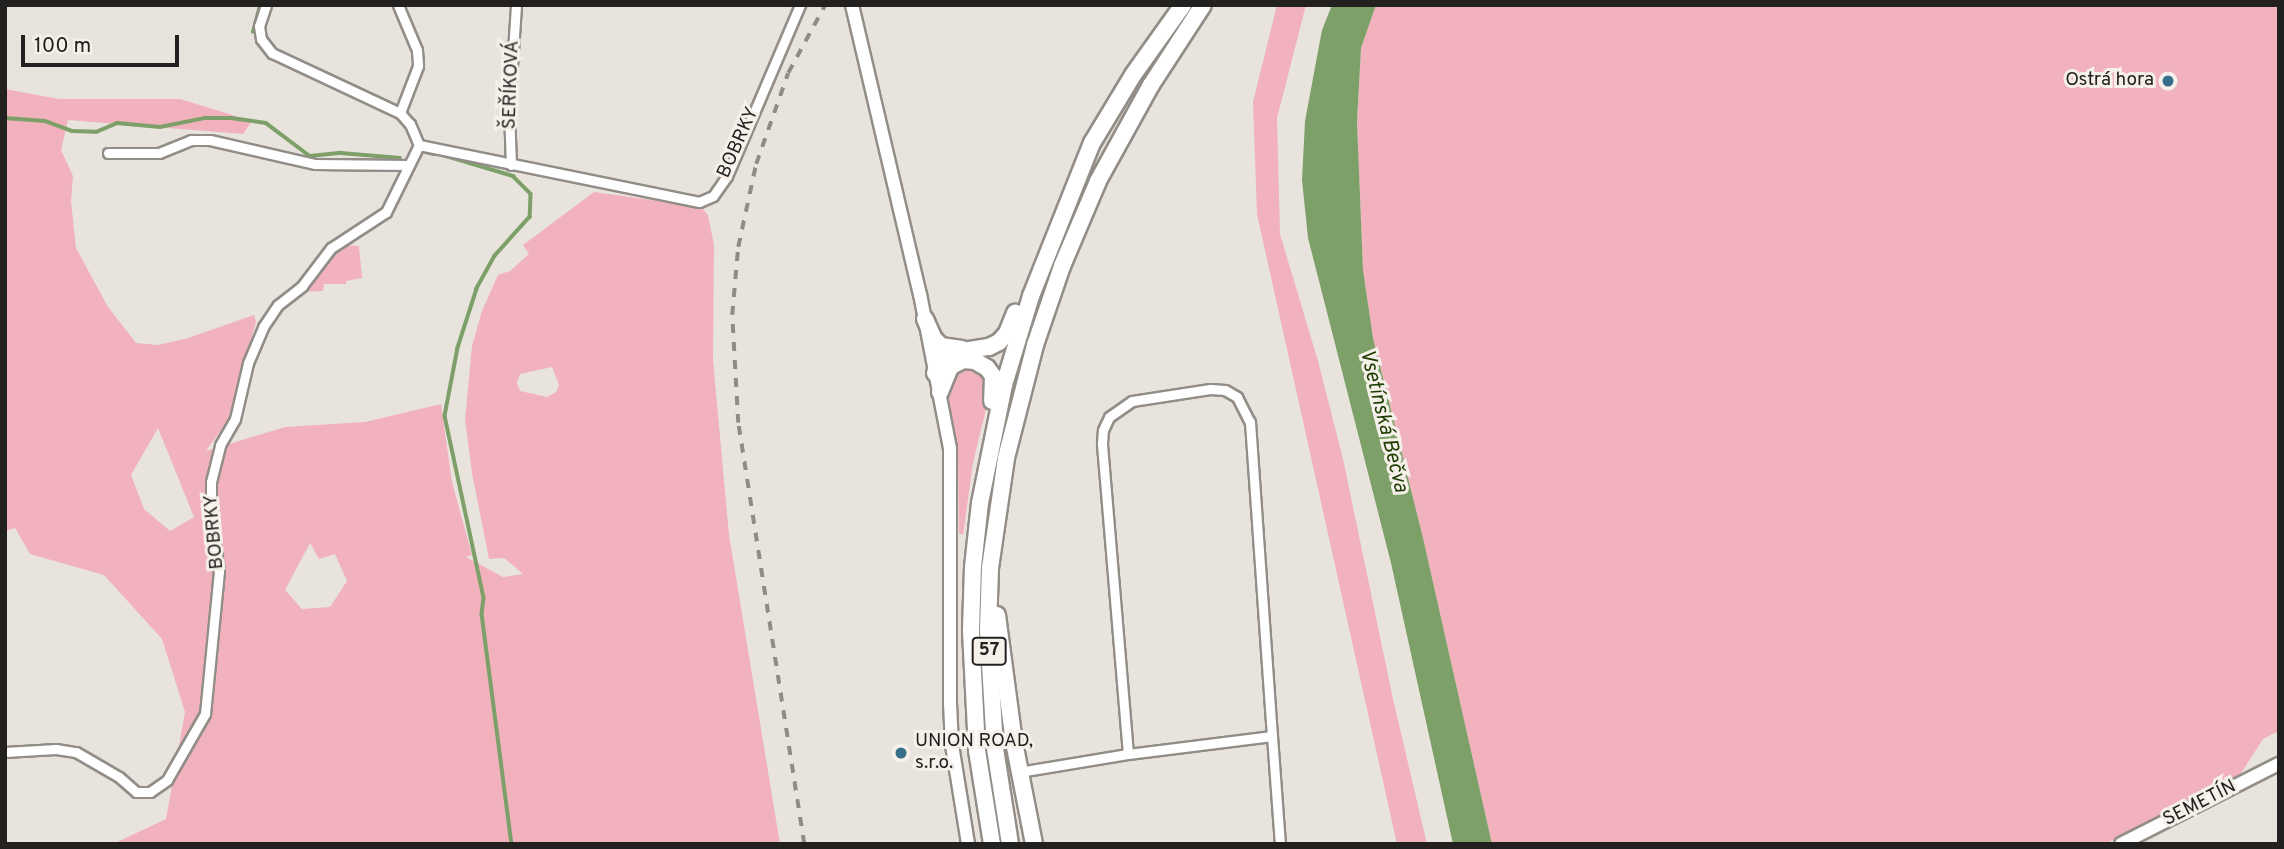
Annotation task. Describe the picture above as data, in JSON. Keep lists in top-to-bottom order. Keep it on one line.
{"streets":{"highway":["57"],"street":["ŠEŘÍKOVÁ","BOBRKY","SEMETÍN"]},"crossings":[["ŠEŘÍKOVÁ","BOBRKY"]],"water":["Vsetínská Bečva"],"places":["Ostrá hora","UNION ROAD, s.r.o."],"scale_bar":"100 m"}
